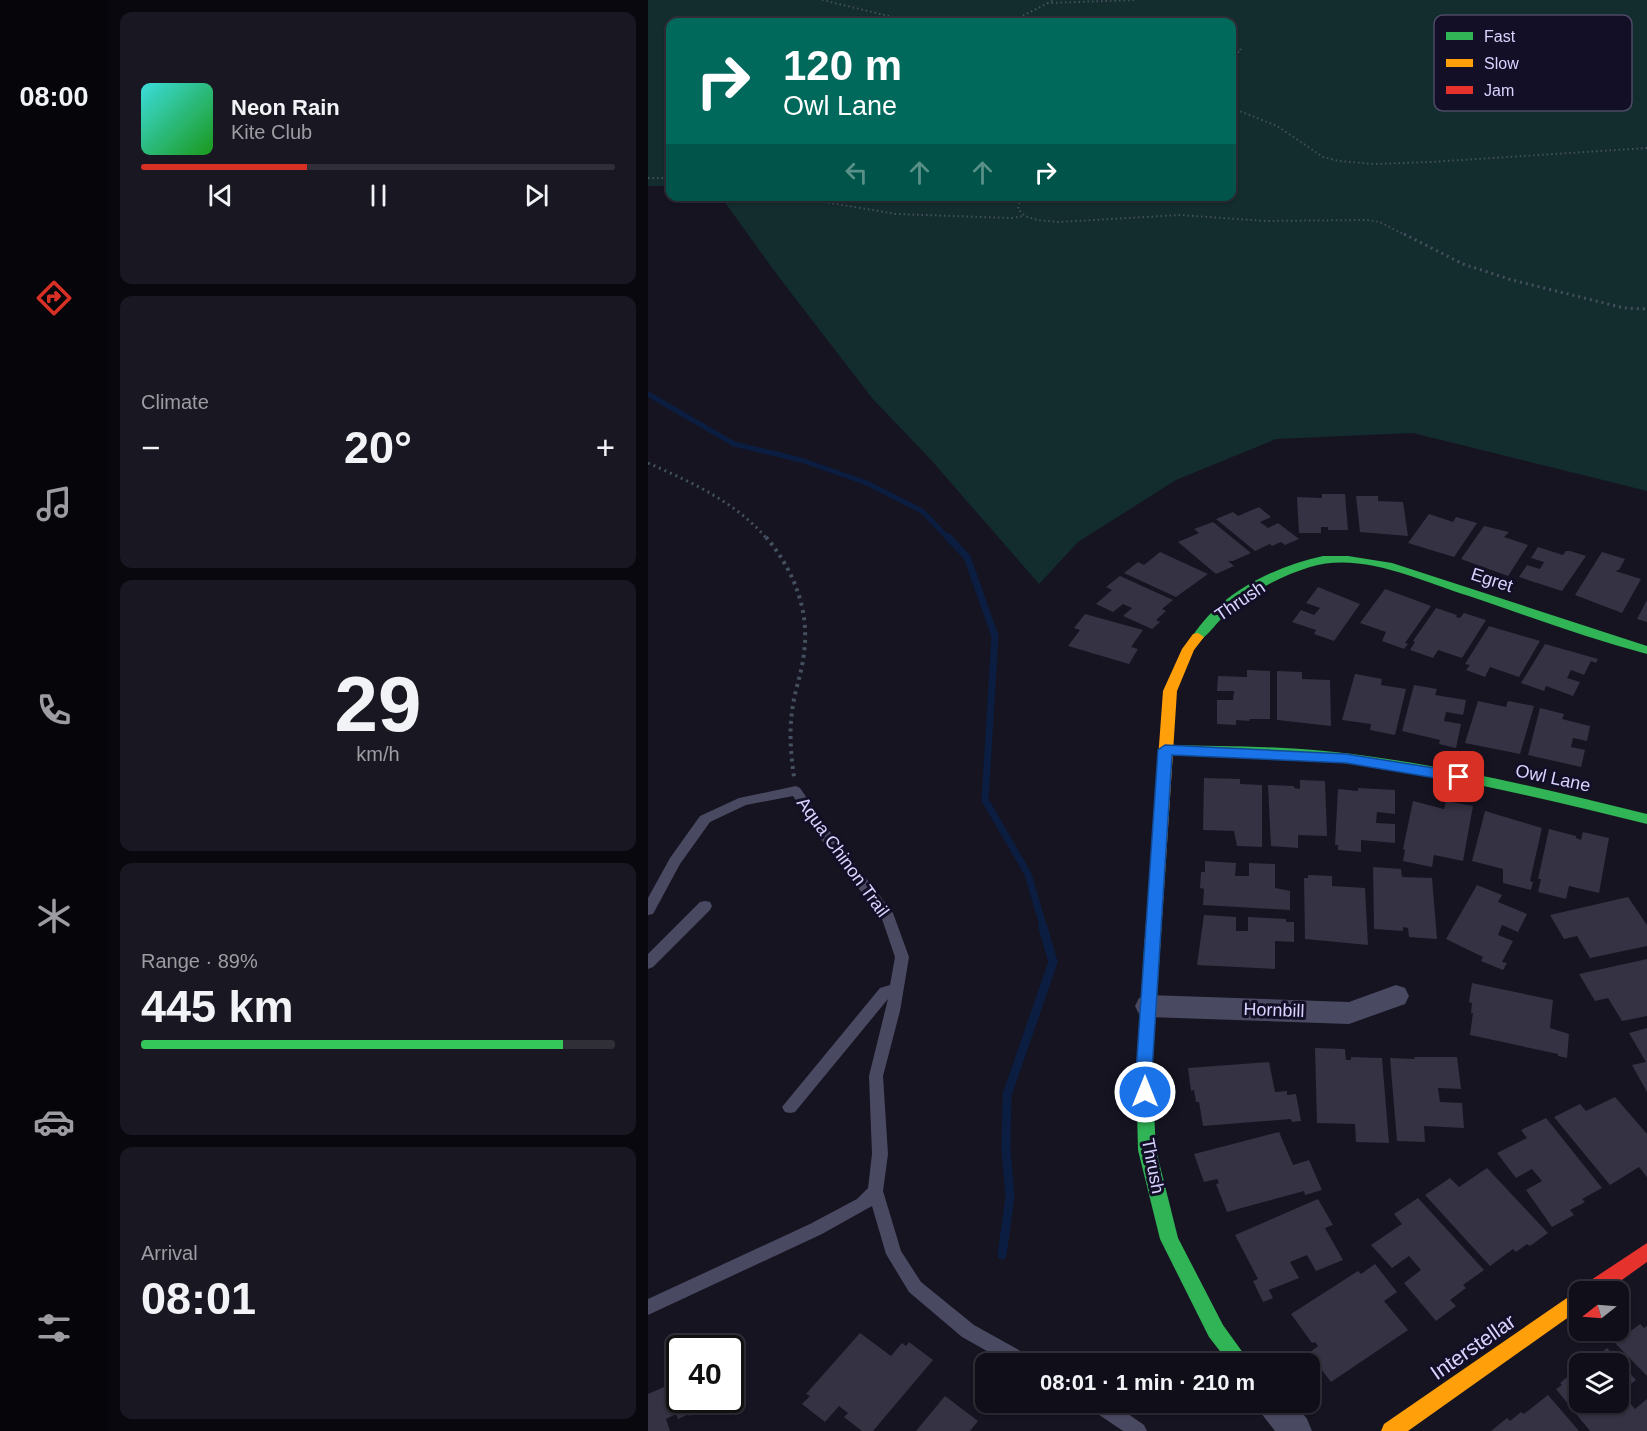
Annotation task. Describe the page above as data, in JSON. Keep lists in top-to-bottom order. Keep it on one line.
{"streets":{"street":["Egret","Thrush","Owl Lane","Hornbill","Interstellar"],"lane":["Aqua Chinon Trail"]},"crossings":[["Egret","Thrush"],["Thrush","Owl Lane"],["Thrush","Hornbill"]],"legend":["Fast","Slow","Jam"],"north":"left","page":{"tabs":"08:00","turn":["120 m","Owl Lane"],"song":["Neon Rain","Kite Club"],"tile":["Climate",["29","km/h"],["Range · 89%","445 km"],["Arrival","08:01"]],"heat":["−","20°","+"],"limit":"40","trip":"08:01 · 1 min · 210 m"}}
